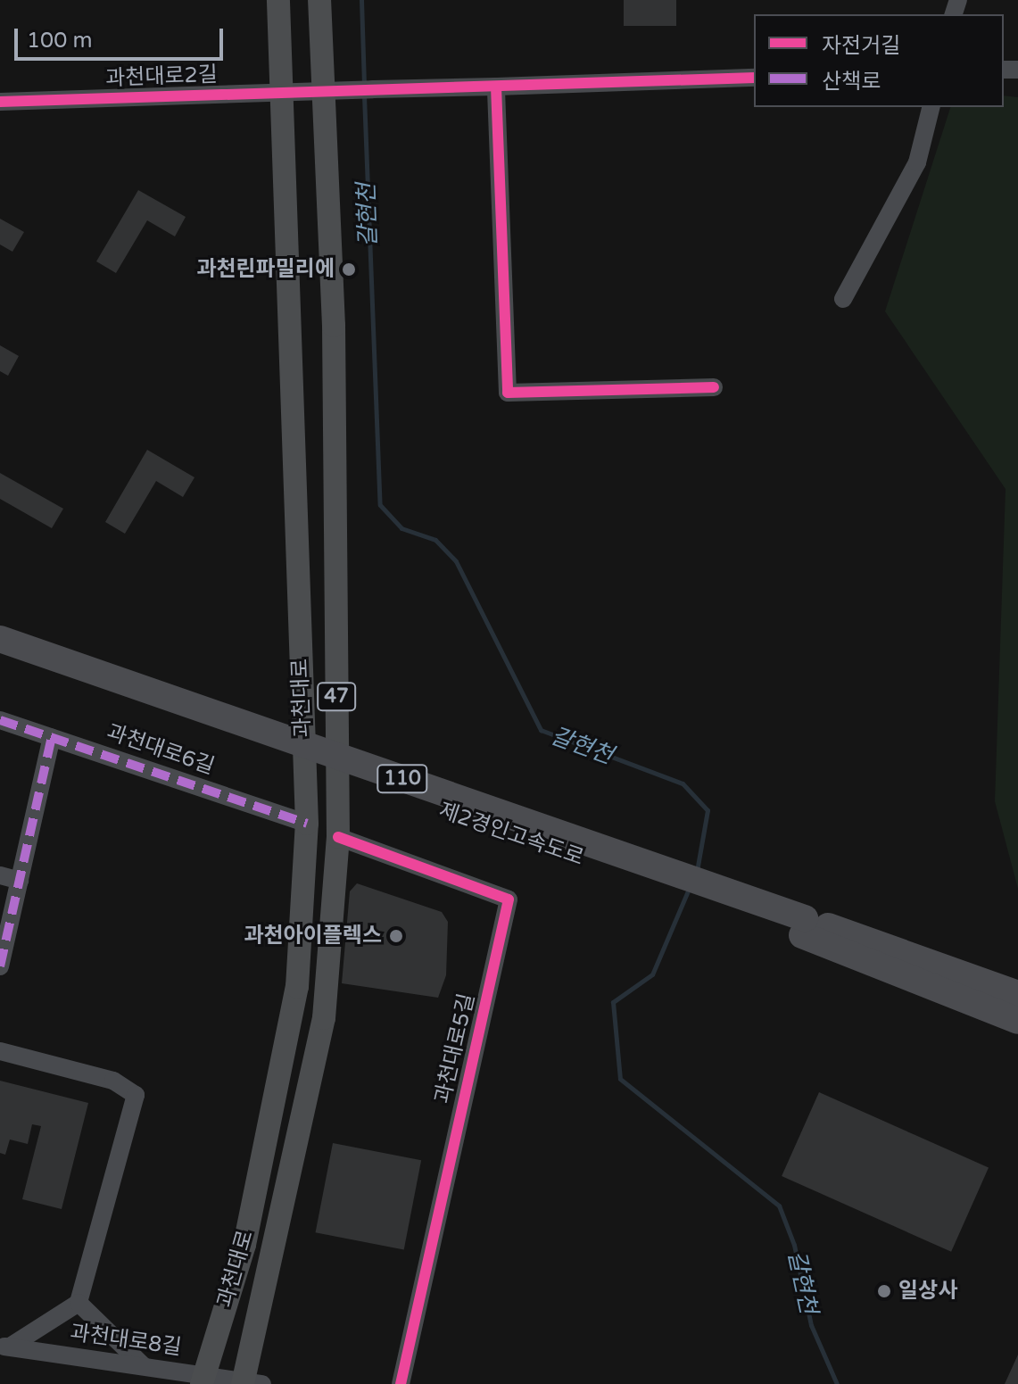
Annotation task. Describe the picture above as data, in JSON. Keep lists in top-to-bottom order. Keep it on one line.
{"streets":{"highway":["110","제2경인고속도로"],"main road":["47","과천대로"],"street":["과천대로2길","과천대로6길","과천대로5길","과천대로8길"]},"crossings":[["과천대로2길","과천대로"],["과천대로","과천대로6길"],["과천대로","과천대로5길"],["과천대로","과천대로8길"]],"water":["갈현천"],"places":["과천린파밀리에","과천아이플렉스","일상사"],"legend":["자전거길","산책로"],"scale_bar":"100 m"}
